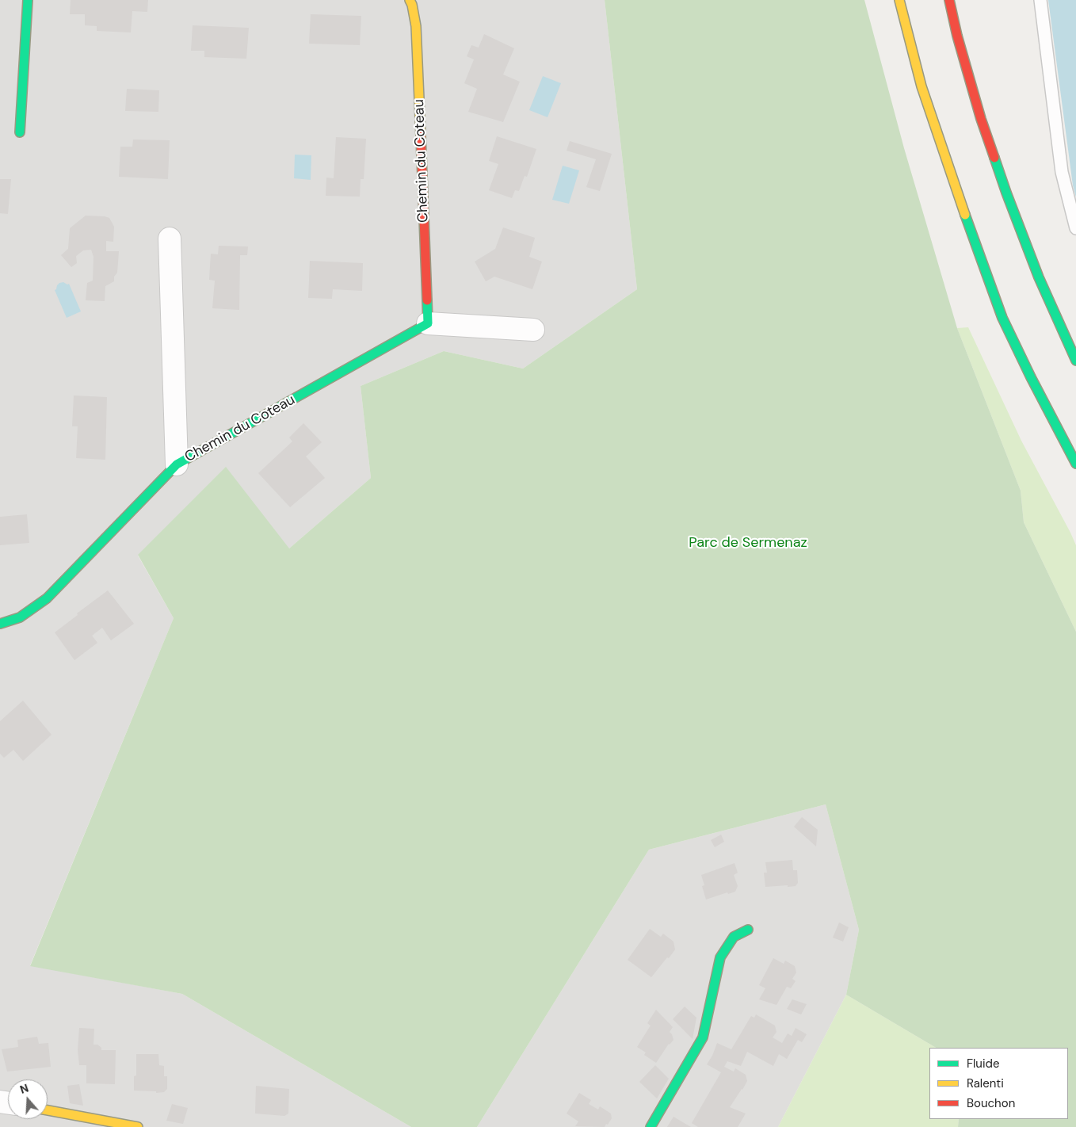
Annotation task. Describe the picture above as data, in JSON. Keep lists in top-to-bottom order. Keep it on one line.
{"streets":{"main road":["Chemin du Coteau"]},"parks":["Parc de Sermenaz"],"legend":["Fluide","Ralenti","Bouchon"],"north":"top"}
